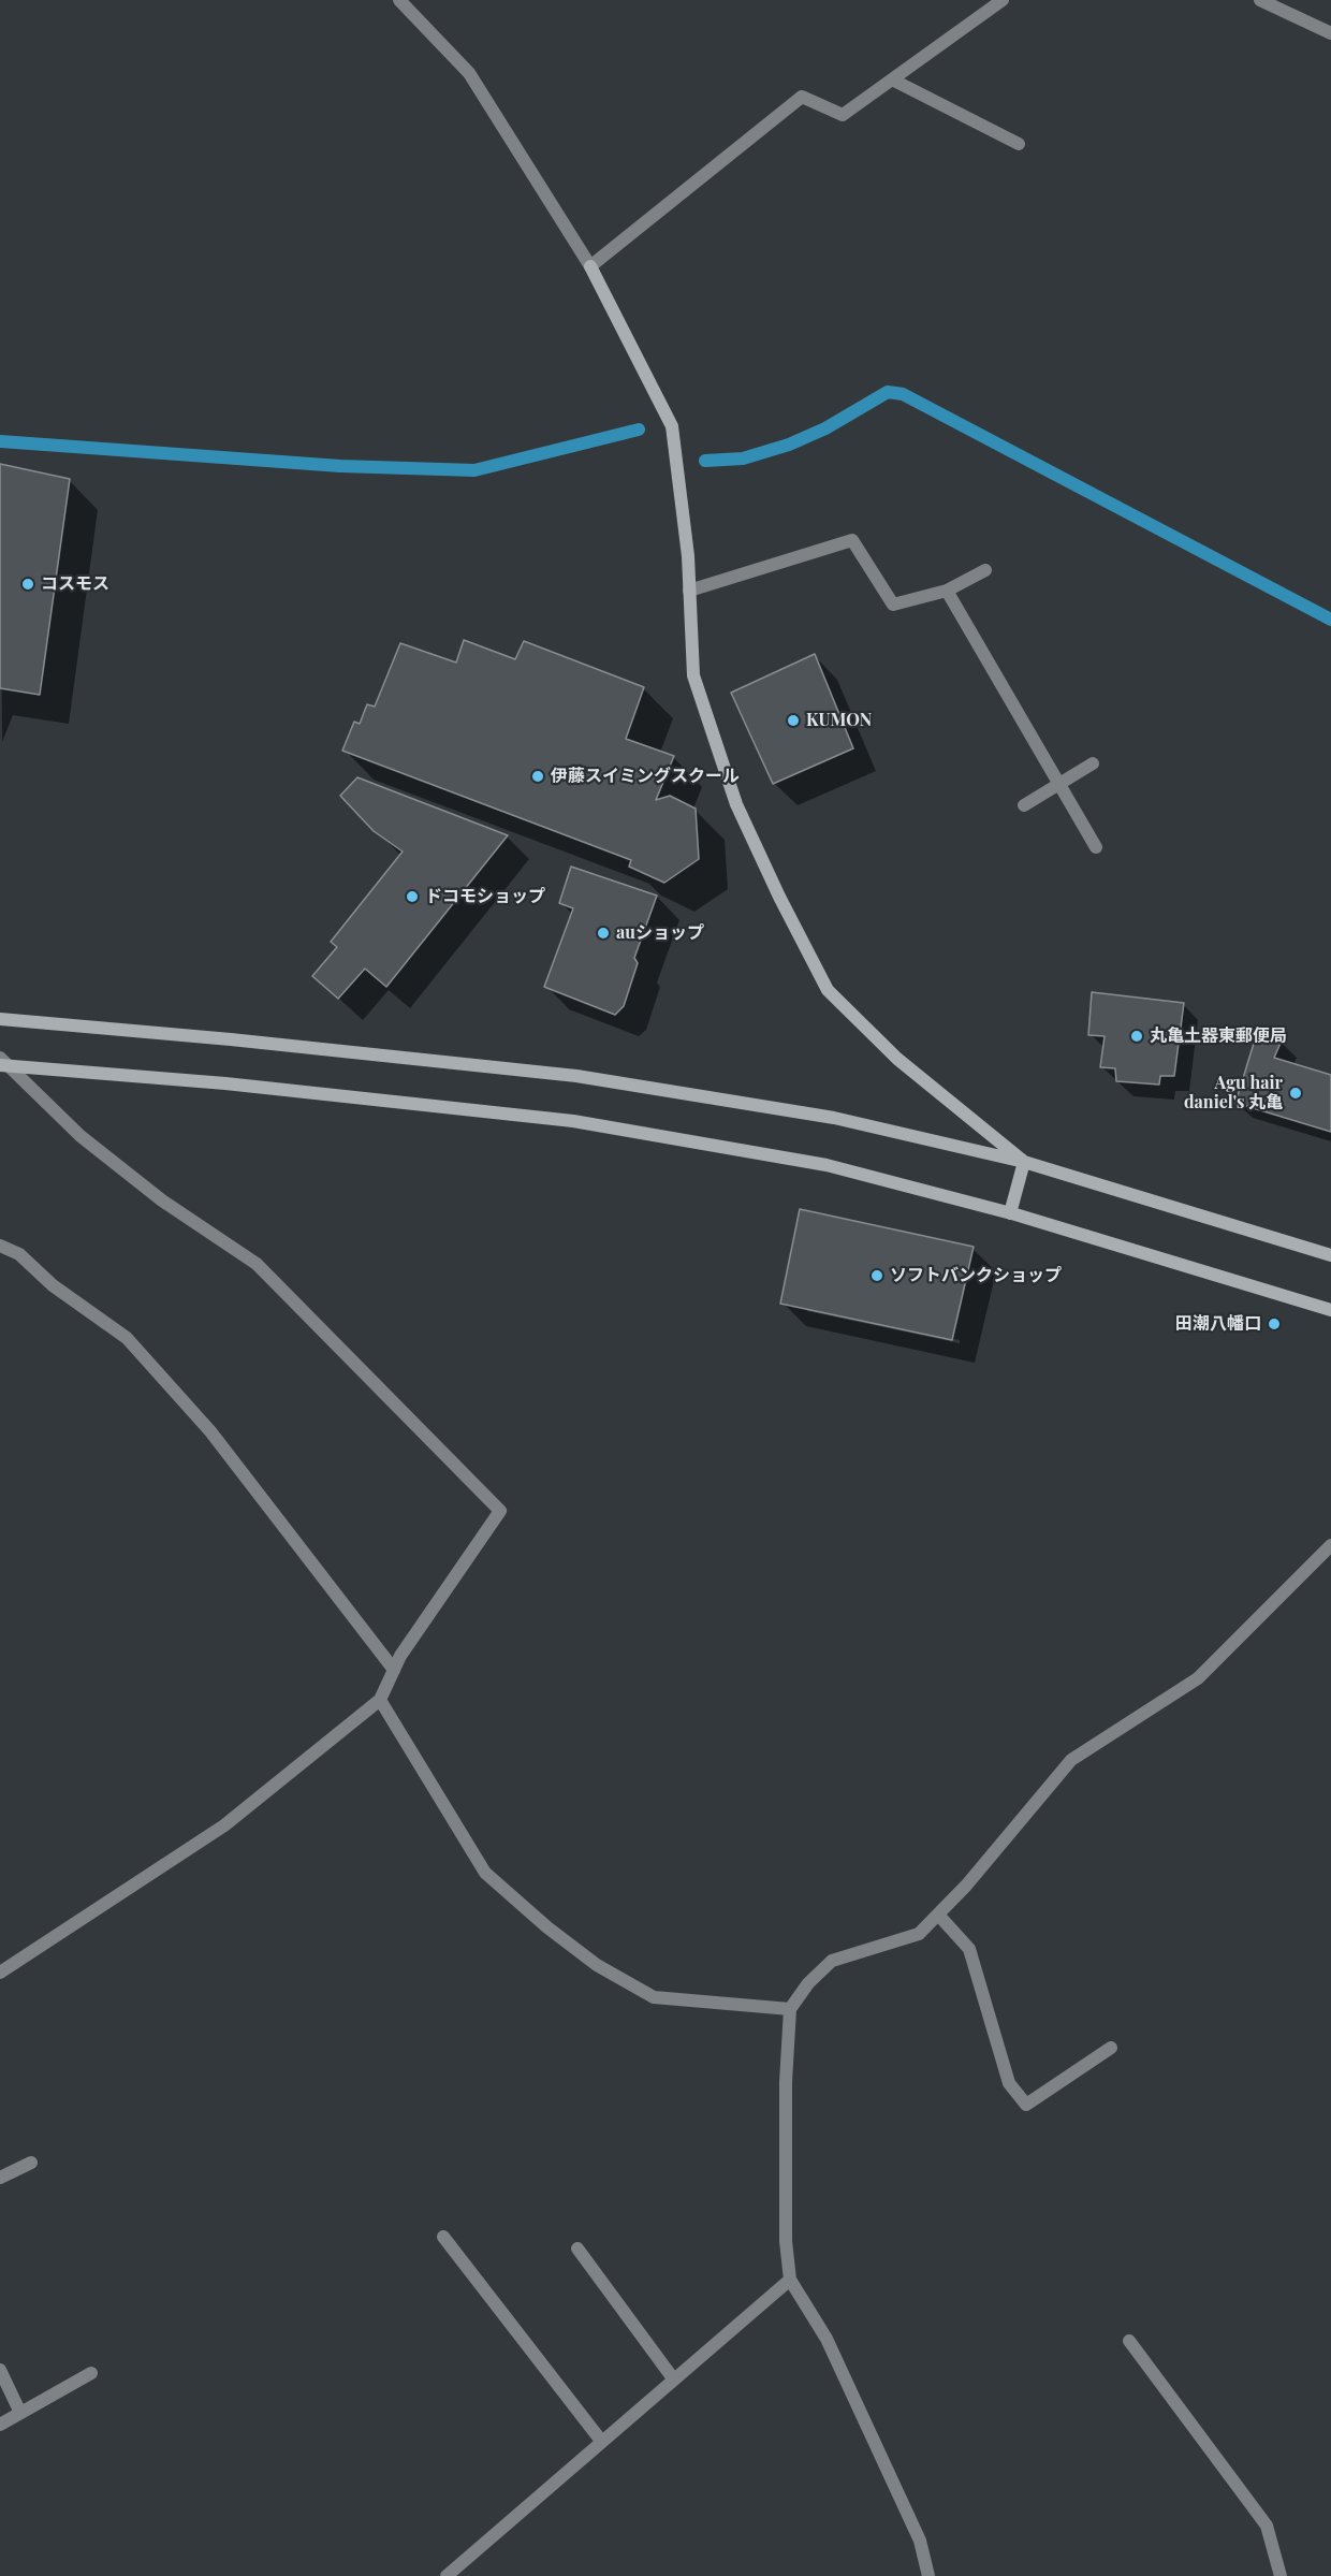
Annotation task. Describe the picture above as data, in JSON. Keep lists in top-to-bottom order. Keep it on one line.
{"places":["コスモス","KUMON","伊藤スイミングスクール","ドコモショップ","auショップ","丸亀土器東郵便局","Agu hair daniel's 丸亀","ソフトバンクショップ","田潮八幡口"]}
